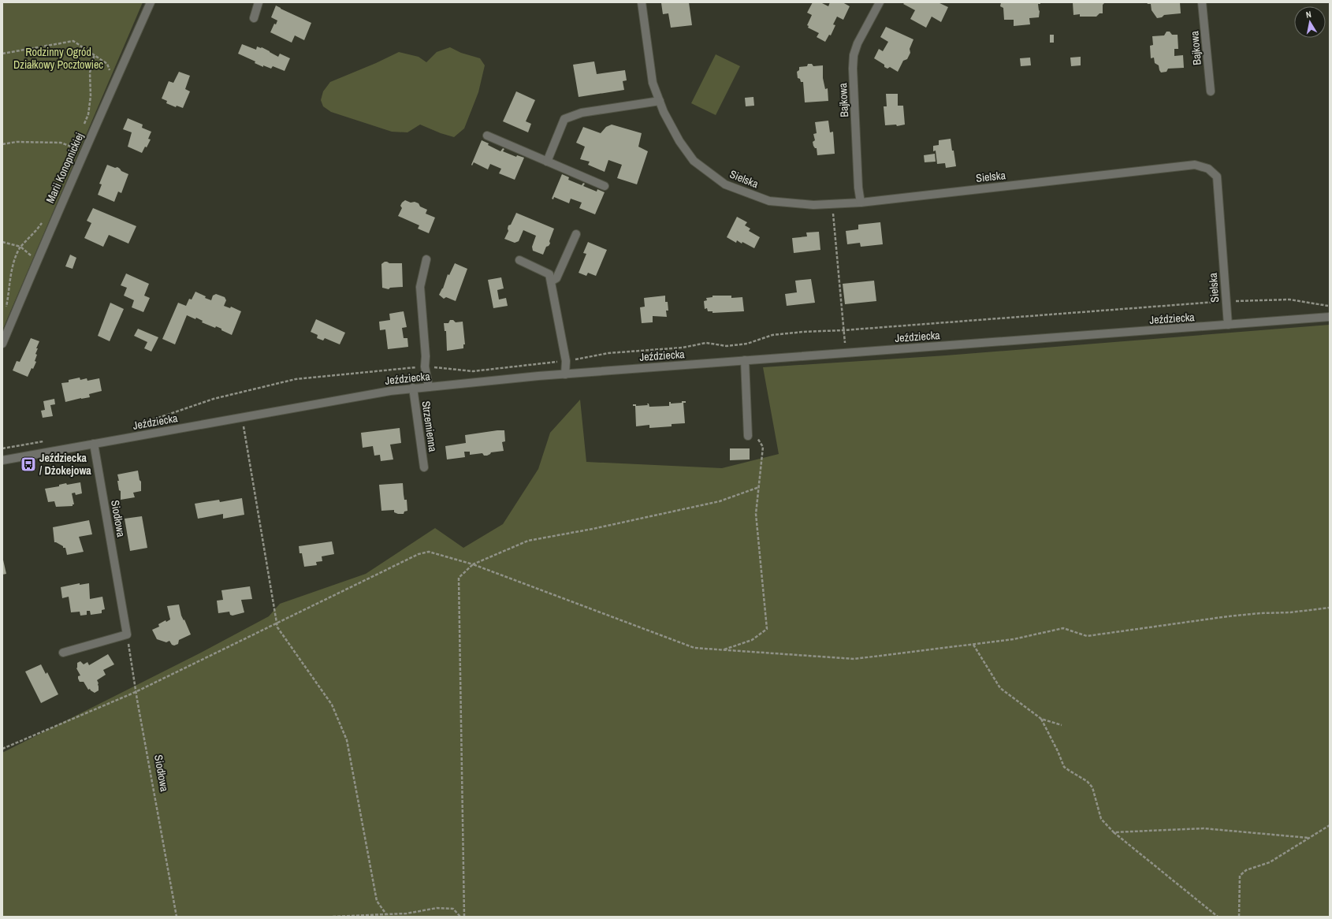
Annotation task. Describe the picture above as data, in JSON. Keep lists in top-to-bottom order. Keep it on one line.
{"streets":{"street":["Bajkowa","Marii Konopnickiej","Sielska","Jeździecka","Strzemienna","Siodłowa"]},"crossings":[["Bajkowa","Sielska"],["Sielska","Jeździecka"],["Jeździecka","Strzemienna"],["Jeździecka","Siodłowa"]],"parks":["Rodzinny Ogród Działkowy Pocztowiec"],"places":{"bus stop":["Jeździecka / Dżokejowa"]},"north":"top"}
